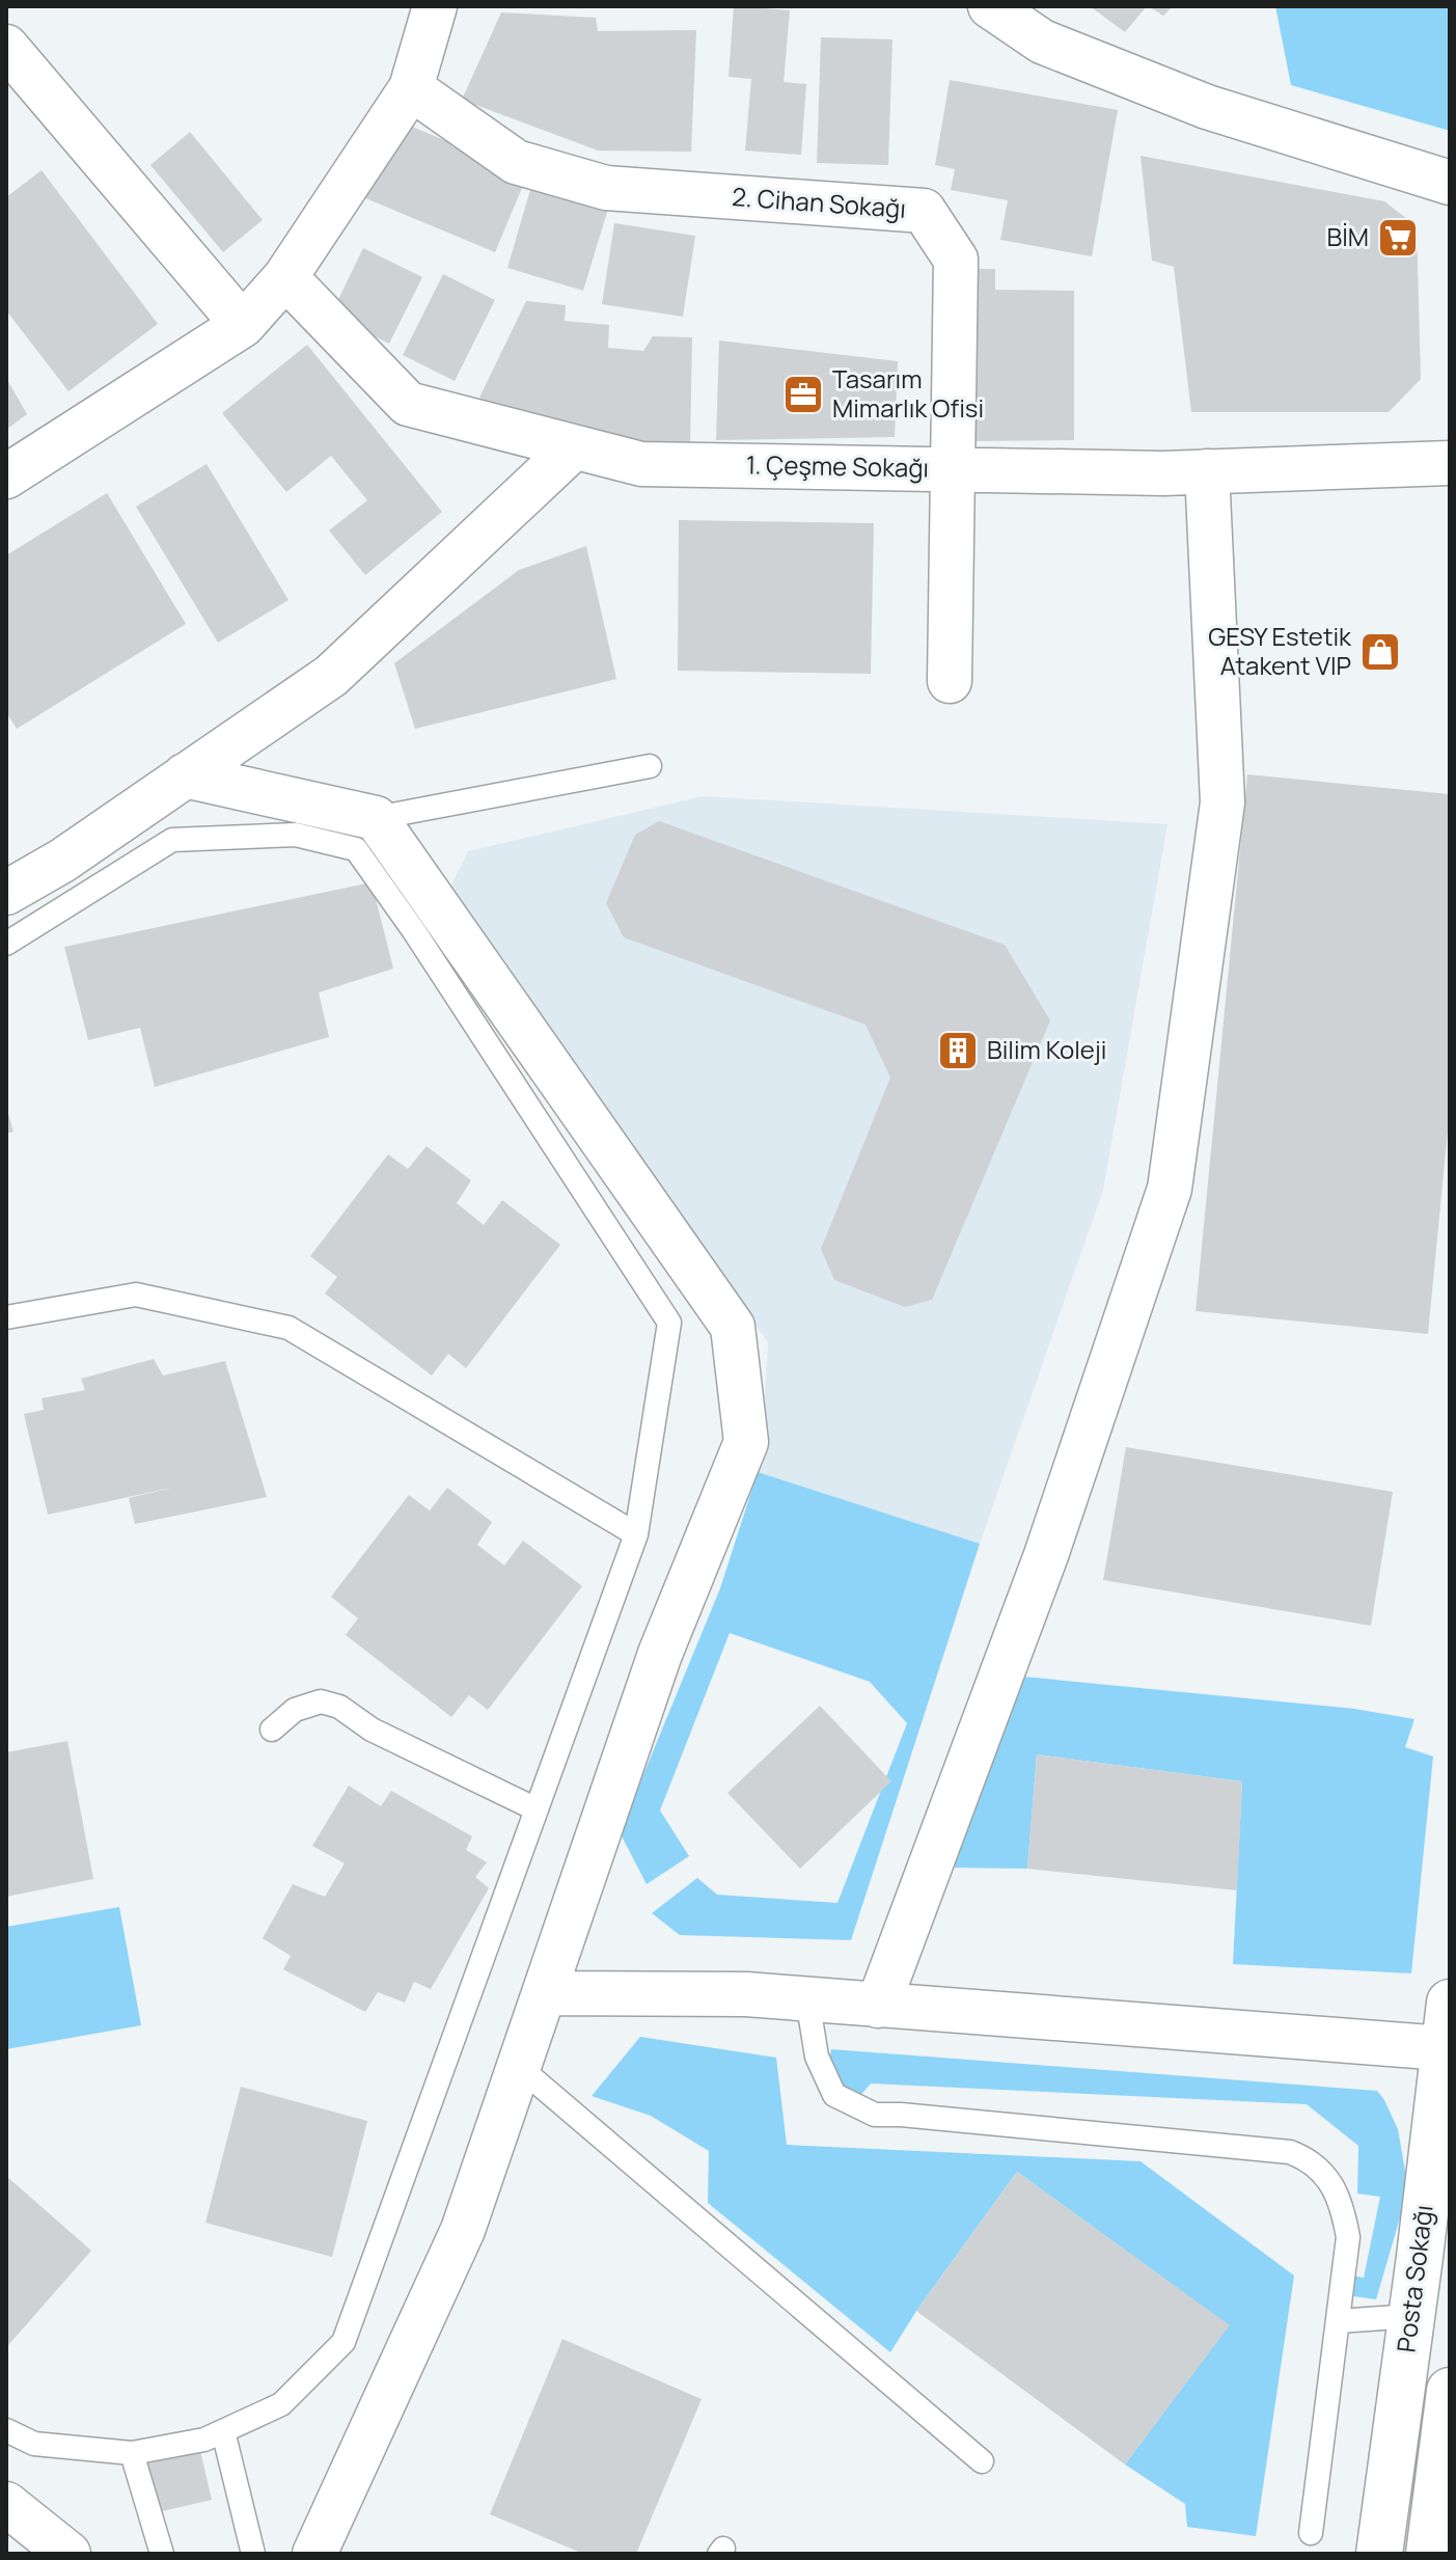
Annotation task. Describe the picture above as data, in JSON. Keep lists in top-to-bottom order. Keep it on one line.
{"streets":{"street":["2. Cihan Sokağı","1. Çeşme Sokağı","Posta Sokağı"]},"crossings":[["2. Cihan Sokağı","1. Çeşme Sokağı"]],"places":{"supermarket":["BİM"],"office":["Tasarım Mimarlık Ofisi"],"shop":["GESY Estetik Atakent VIP"],"building":["Bilim Koleji"]}}
